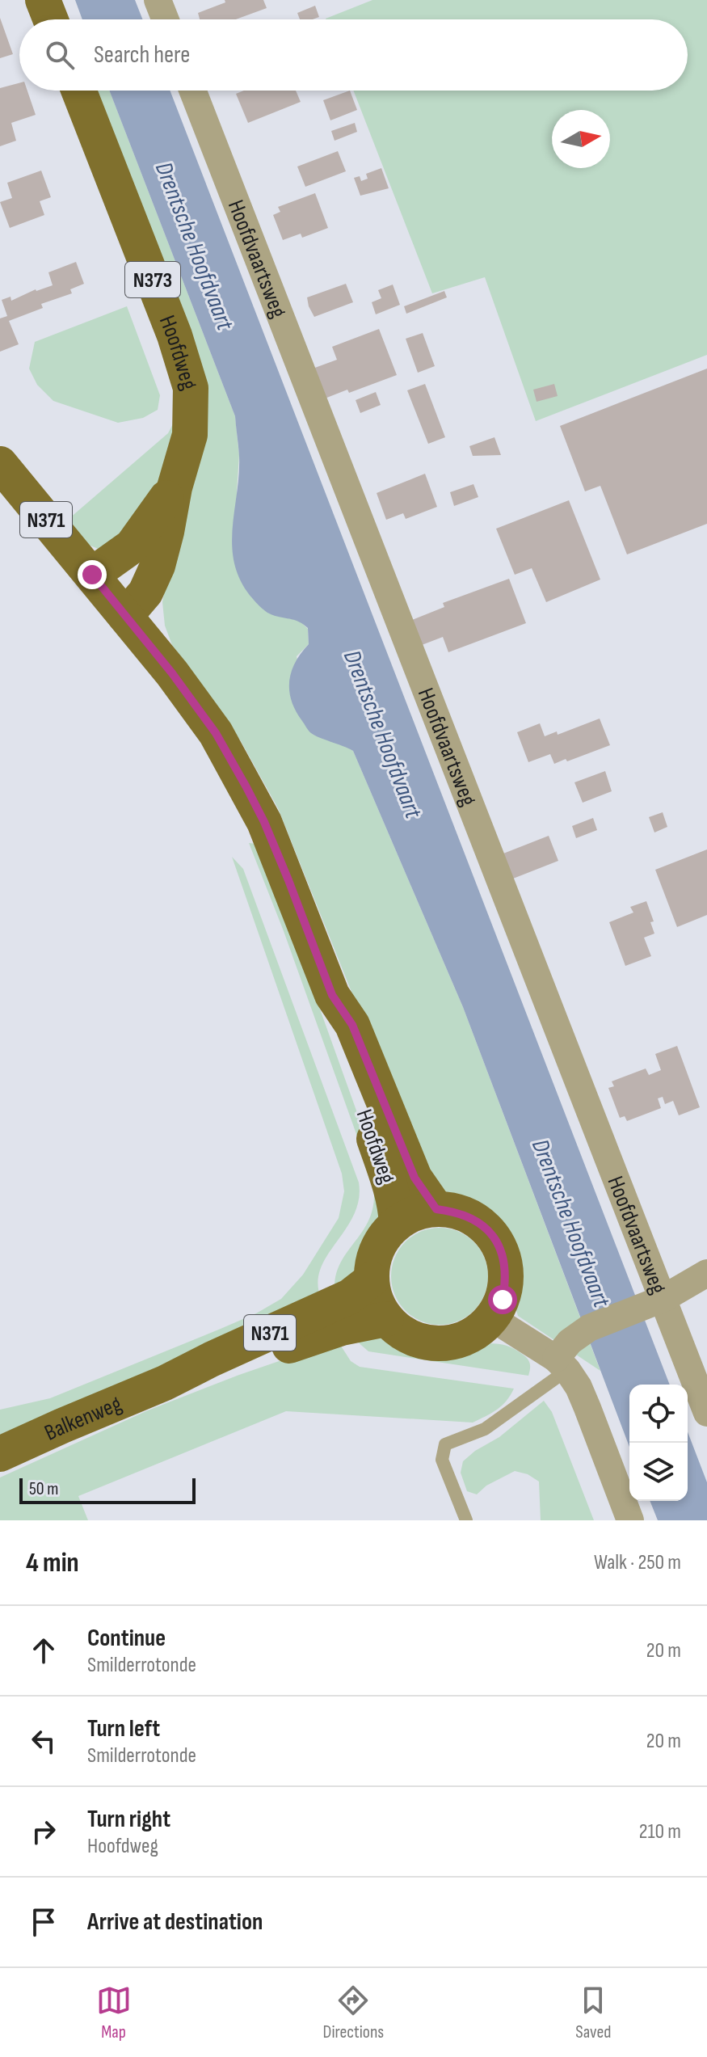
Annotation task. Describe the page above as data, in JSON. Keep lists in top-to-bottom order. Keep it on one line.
{"streets":{"main road":["N373","Hoofdweg","N371","Balkenweg"],"street":["Hoofdvaartsweg"]},"crossings":[["Hoofdweg","Balkenweg"]],"water":["Drentsche Hoofdvaart"],"scale_bar":"50 m","north":"right","page":{"search":"Search here","scale":"50 m","heading":["4 min","Walk · 250 m"],"list":[["Continue","Smilderrotonde","20 m"],["Turn left","Smilderrotonde","20 m"],["Turn right","Hoofdweg","210 m"],"Arrive at destination"],"nav":["Map","Directions","Saved"]}}
